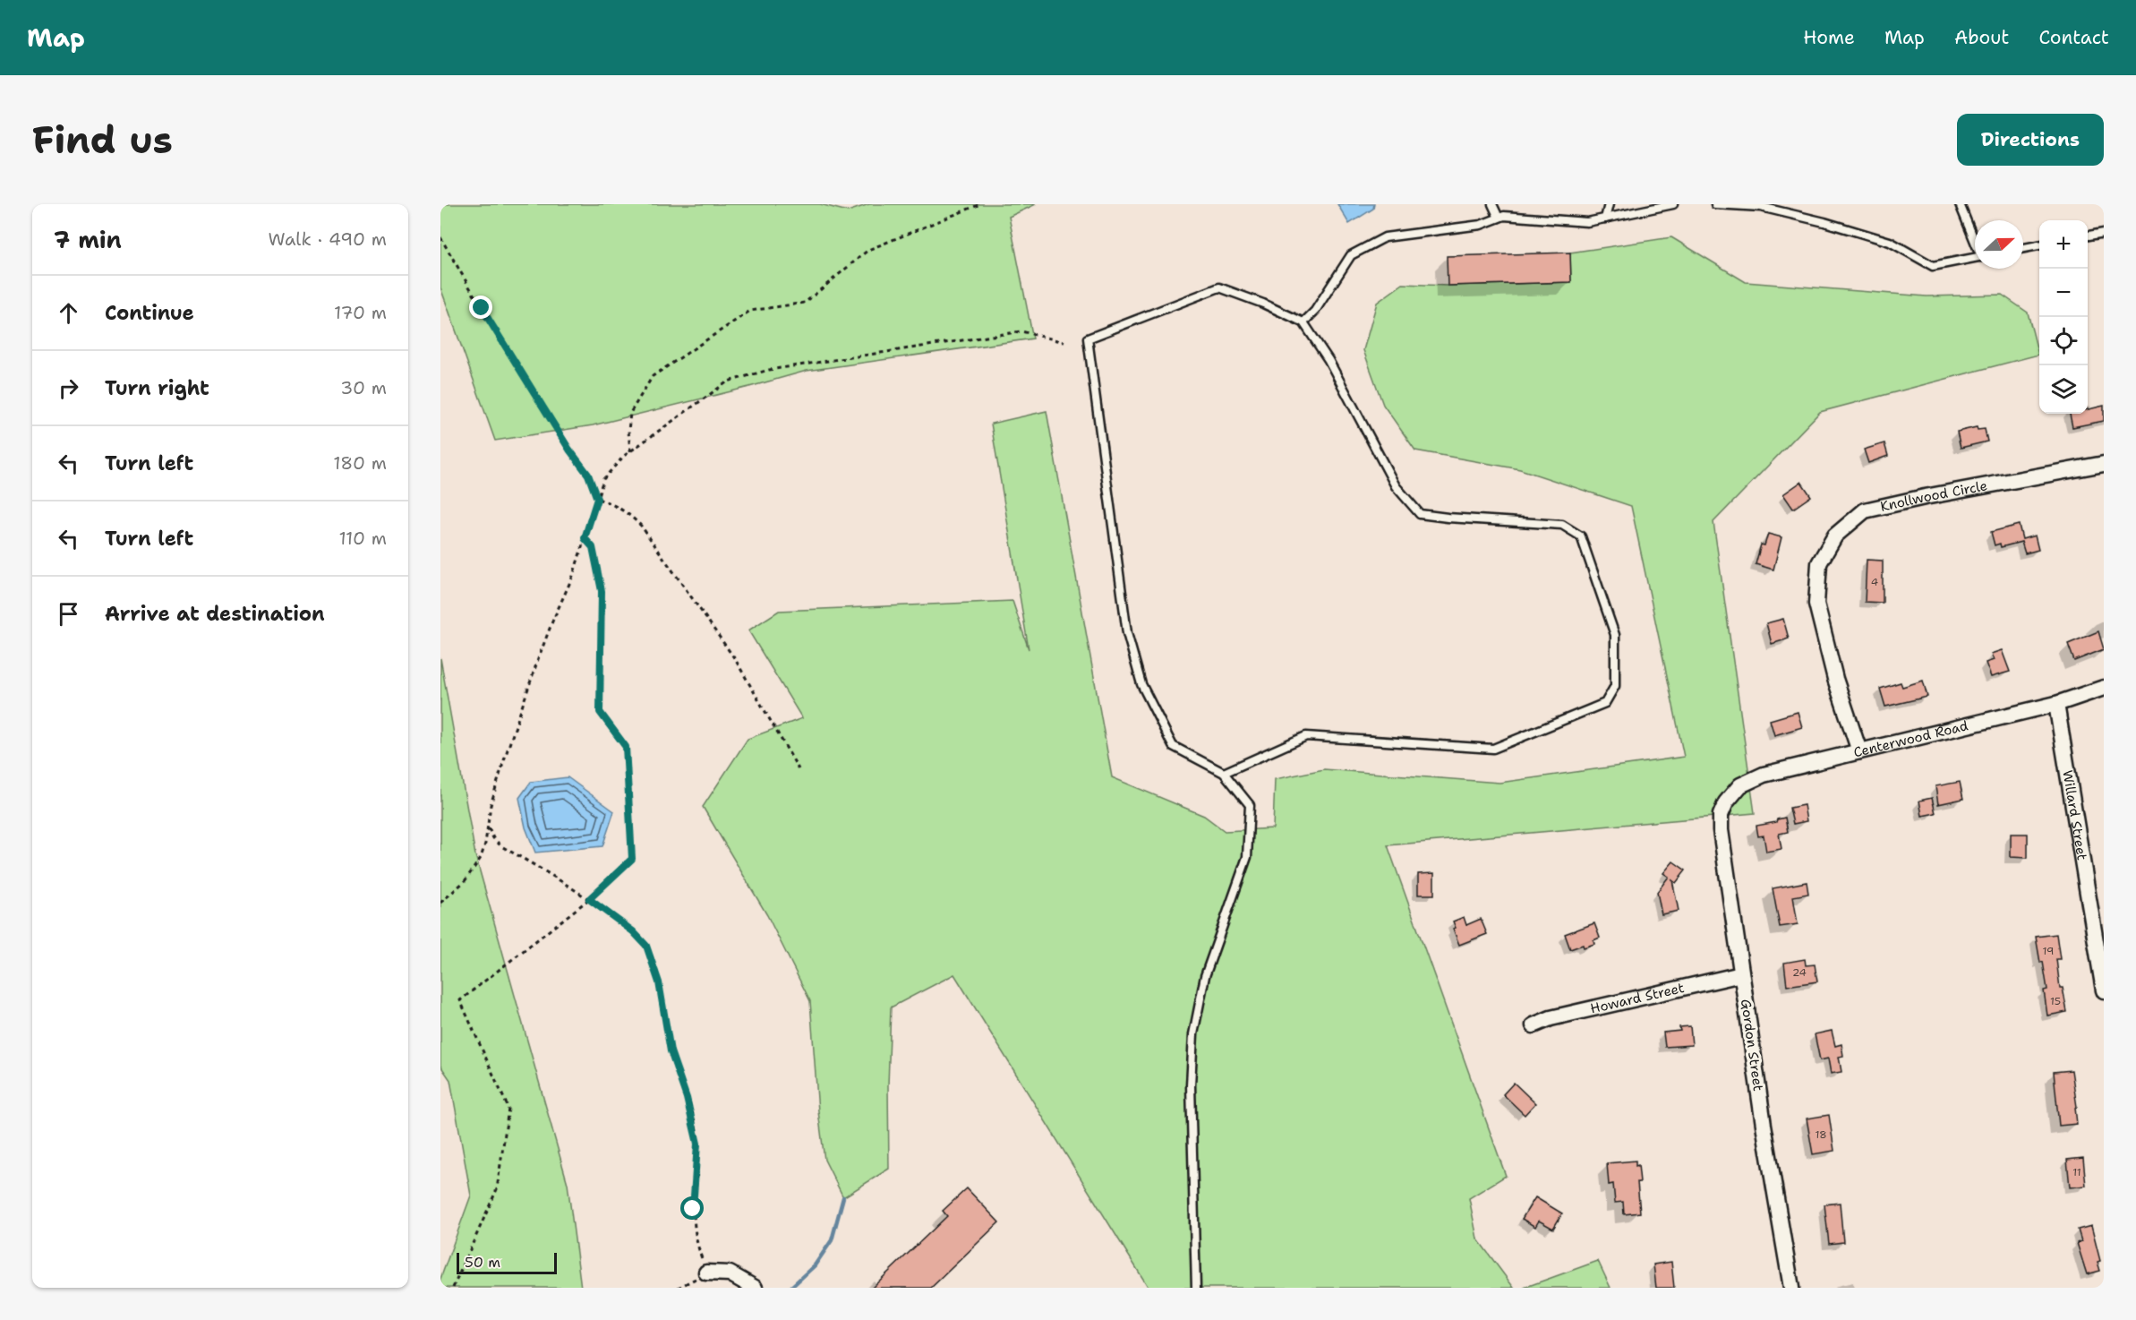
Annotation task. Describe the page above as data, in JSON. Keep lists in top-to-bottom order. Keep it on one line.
{"streets":{"street":["Knollwood Circle","Centerwood Road","Willard Street","Howard Street","Gordon Street"]},"crossings":[["Knollwood Circle","Centerwood Road"],["Centerwood Road","Willard Street"],["Centerwood Road","Gordon Street"],["Howard Street","Gordon Street"]],"house_numbers":["4","19","24","15","18","11"],"scale_bar":"50 m","north":"right","page":{"header":"Map","nav":["Home","Map","About","Contact"],"buttons":"Directions","title":"Find us","heading":["7 min","Walk · 490 m"],"map_buttons":["+","−"],"list":[["Continue","170 m"],["Turn right","30 m"],["Turn left","180 m"],["Turn left","110 m"],"Arrive at destination"],"scale":"50 m"}}
